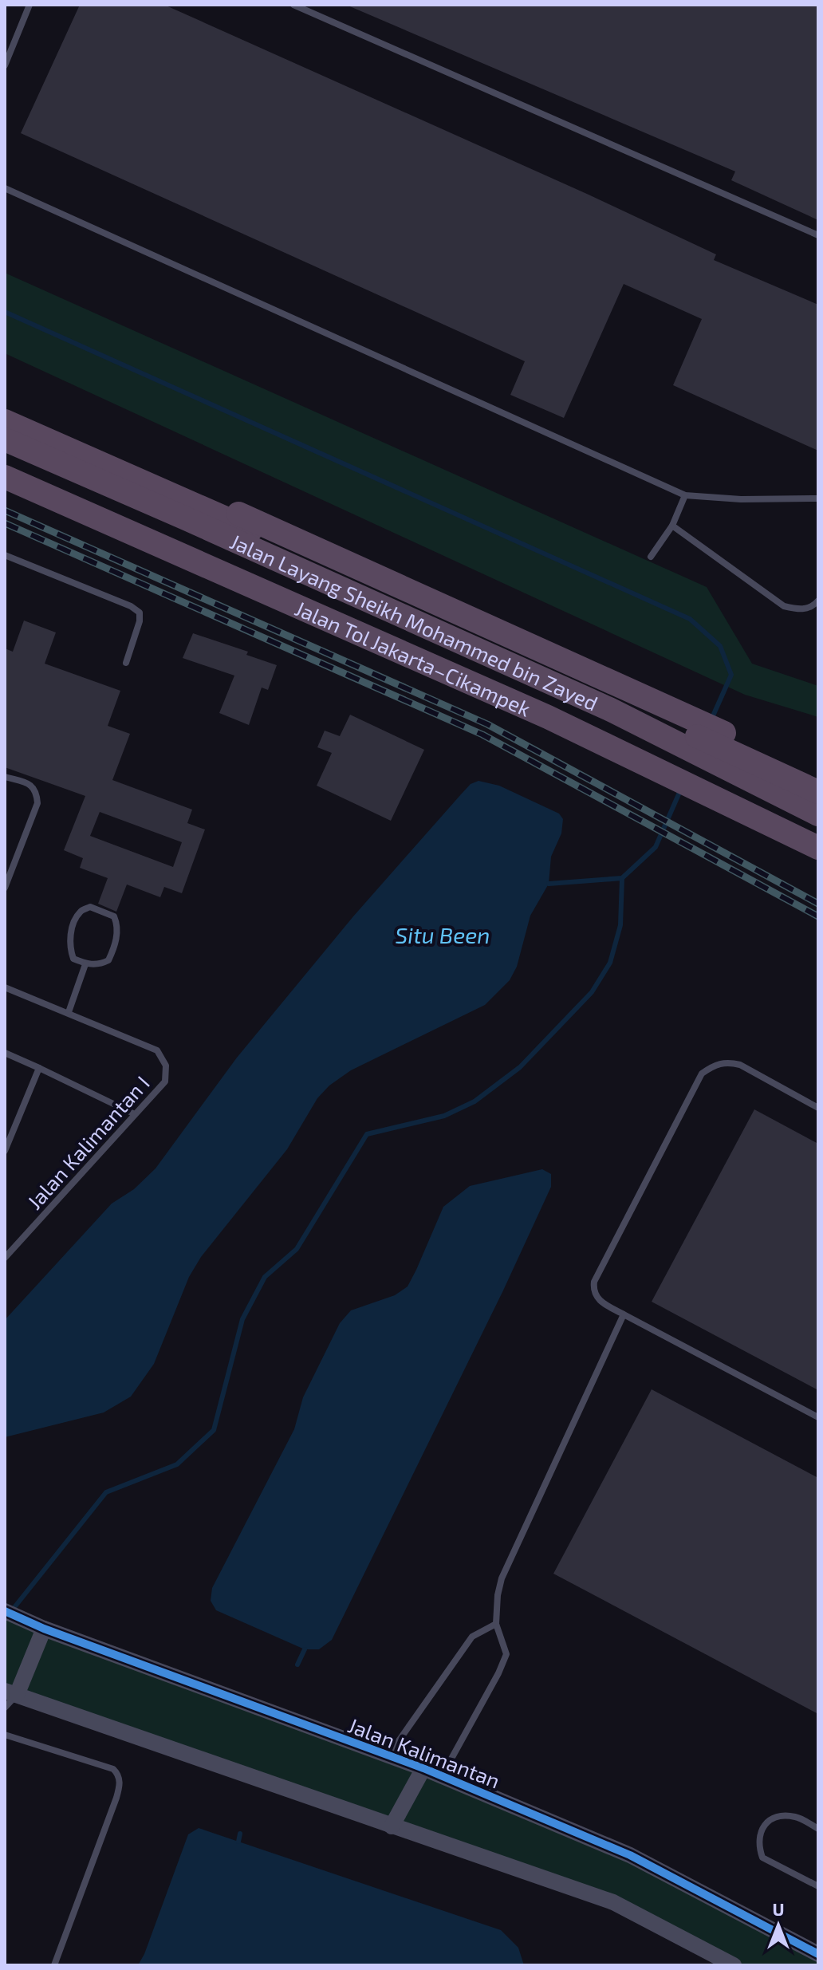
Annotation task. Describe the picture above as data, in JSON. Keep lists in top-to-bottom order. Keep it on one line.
{"streets":{"highway":["Jalan Layang Sheikh Mohammed bin Zayed","Jalan Tol Jakarta–Cikampek"],"street":["Jalan Kalimantan"],"lane":["Jalan Kalimantan I"]},"water":["Situ Been"],"north":"top"}
